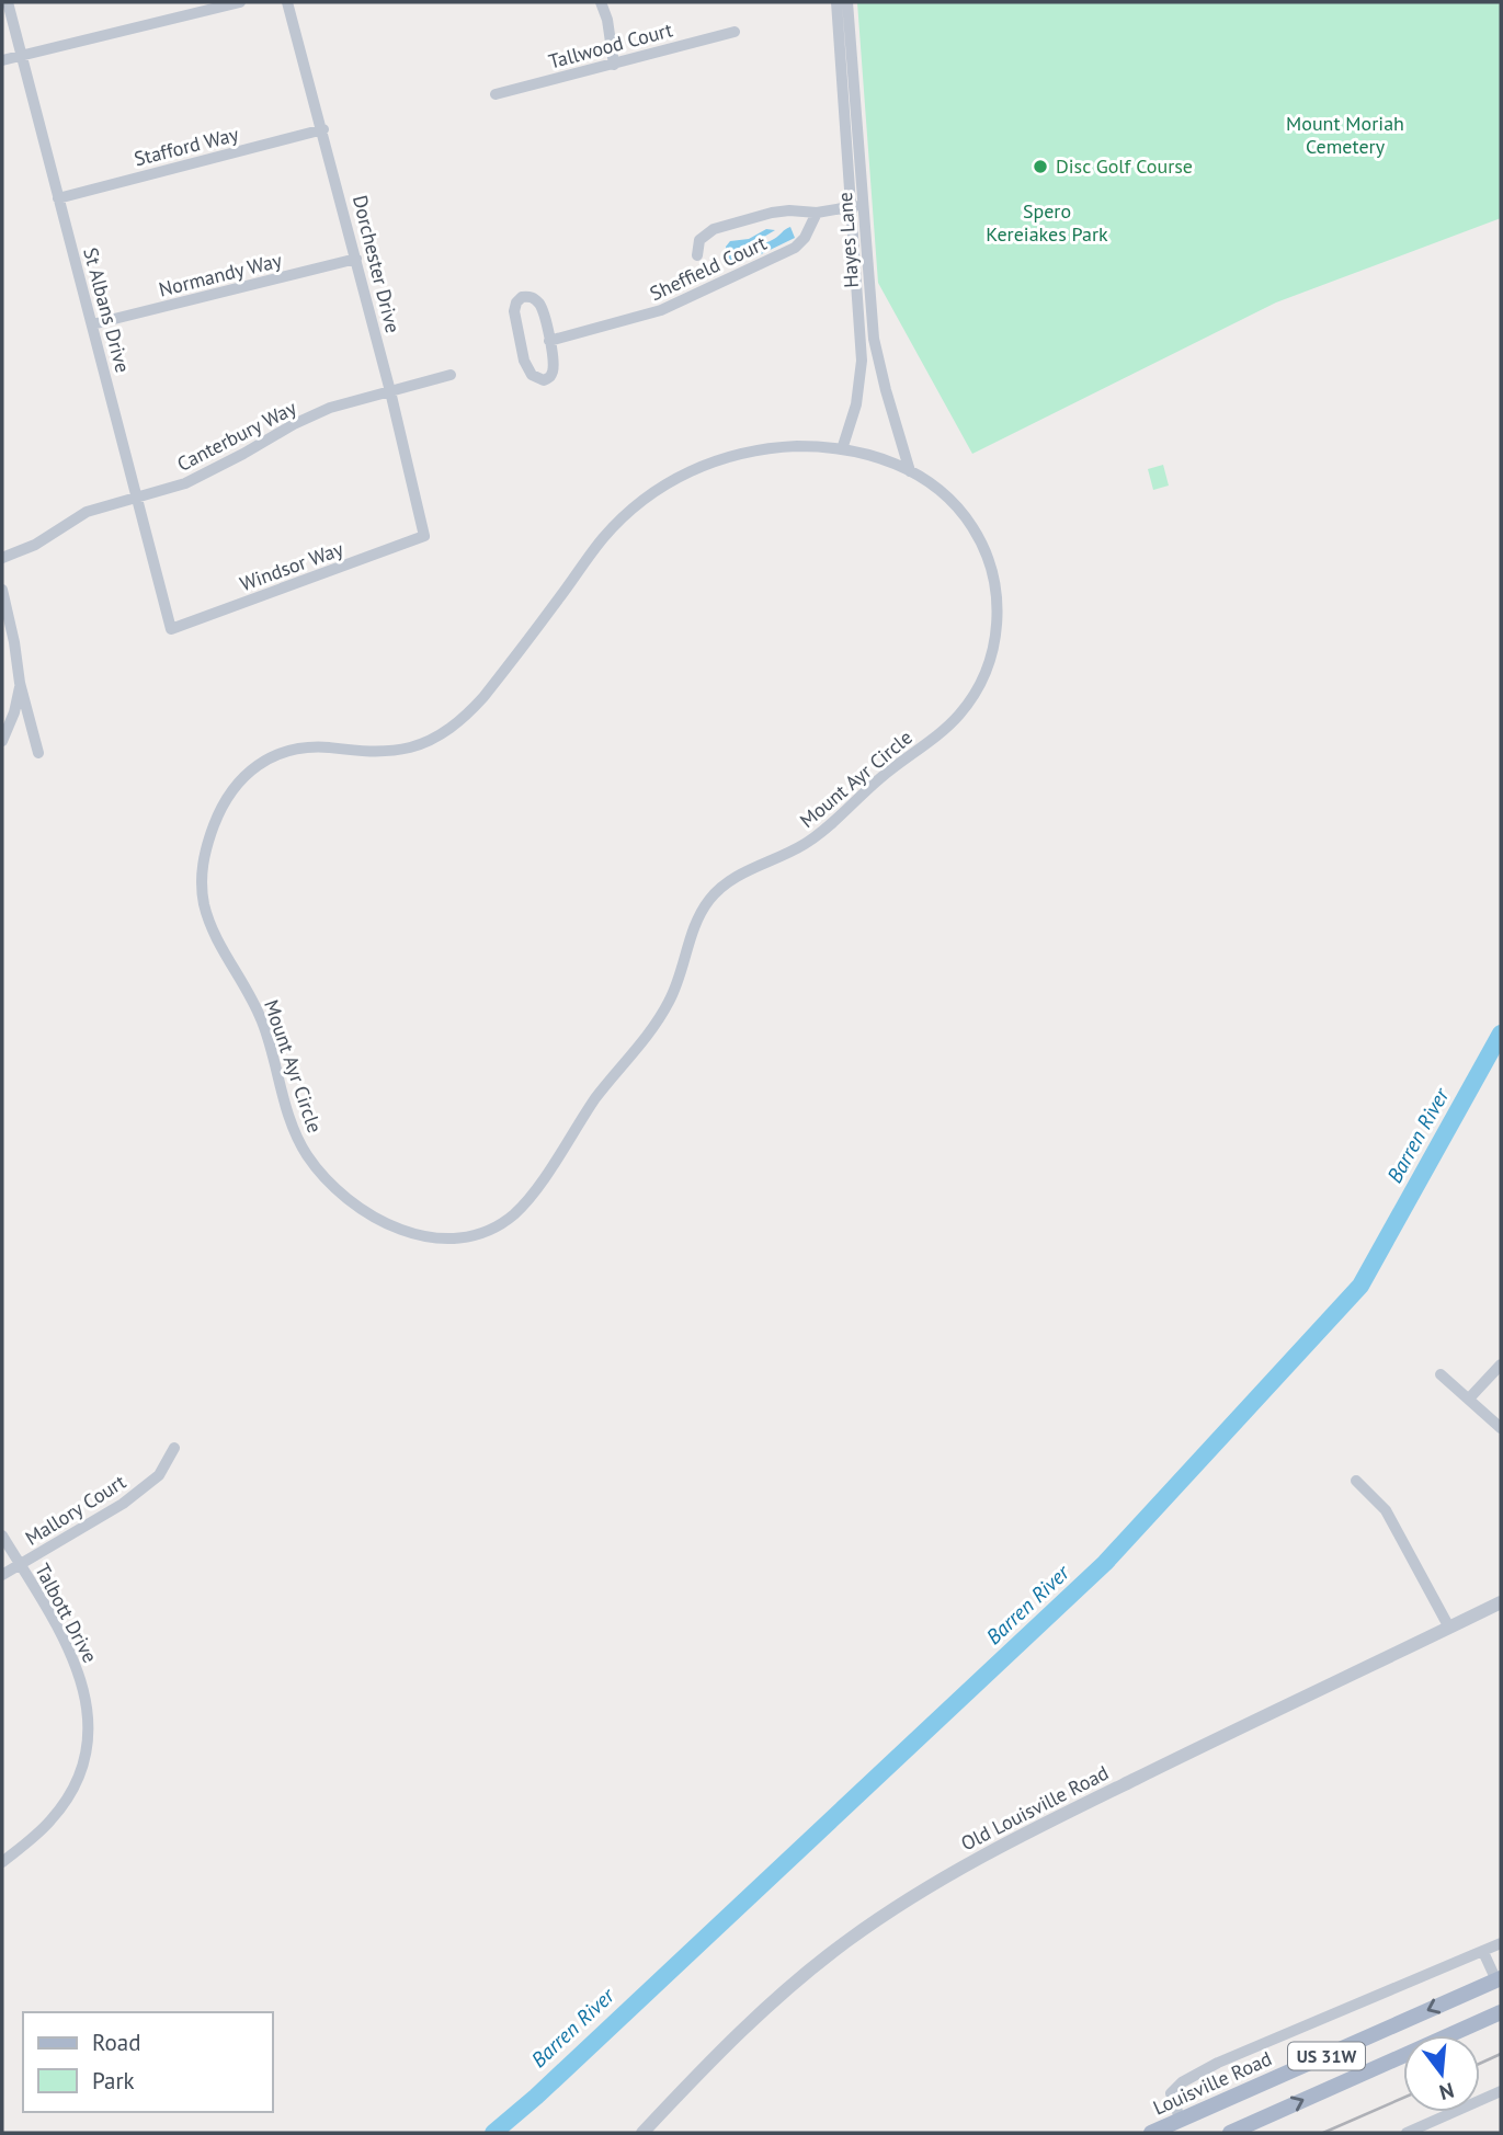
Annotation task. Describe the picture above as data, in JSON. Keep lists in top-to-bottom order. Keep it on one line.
{"streets":{"main road":["US 31W","Louisville Road"],"street":["Tallwood Court","Stafford Way","Hayes Lane","Dorchester Drive","Sheffield Court","Normandy Way","St Albans Drive","Canterbury Way","Windsor Way","Mount Ayr Circle","Mallory Court","Talbott Drive","Old Louisville Road"]},"crossings":[["Stafford Way","Dorchester Drive"],["Stafford Way","St Albans Drive"],["Hayes Lane","Mount Ayr Circle"],["Dorchester Drive","Normandy Way"],["Dorchester Drive","Canterbury Way"],["Dorchester Drive","Windsor Way"],["Normandy Way","St Albans Drive"],["St Albans Drive","Canterbury Way"],["St Albans Drive","Windsor Way"],["Mallory Court","Talbott Drive"]],"water":["Barren River"],"parks":["Mount Moriah Cemetery","Spero Kereiakes Park"],"places":["Disc Golf Course"],"legend":["Road","Park"],"north":"bottom"}
